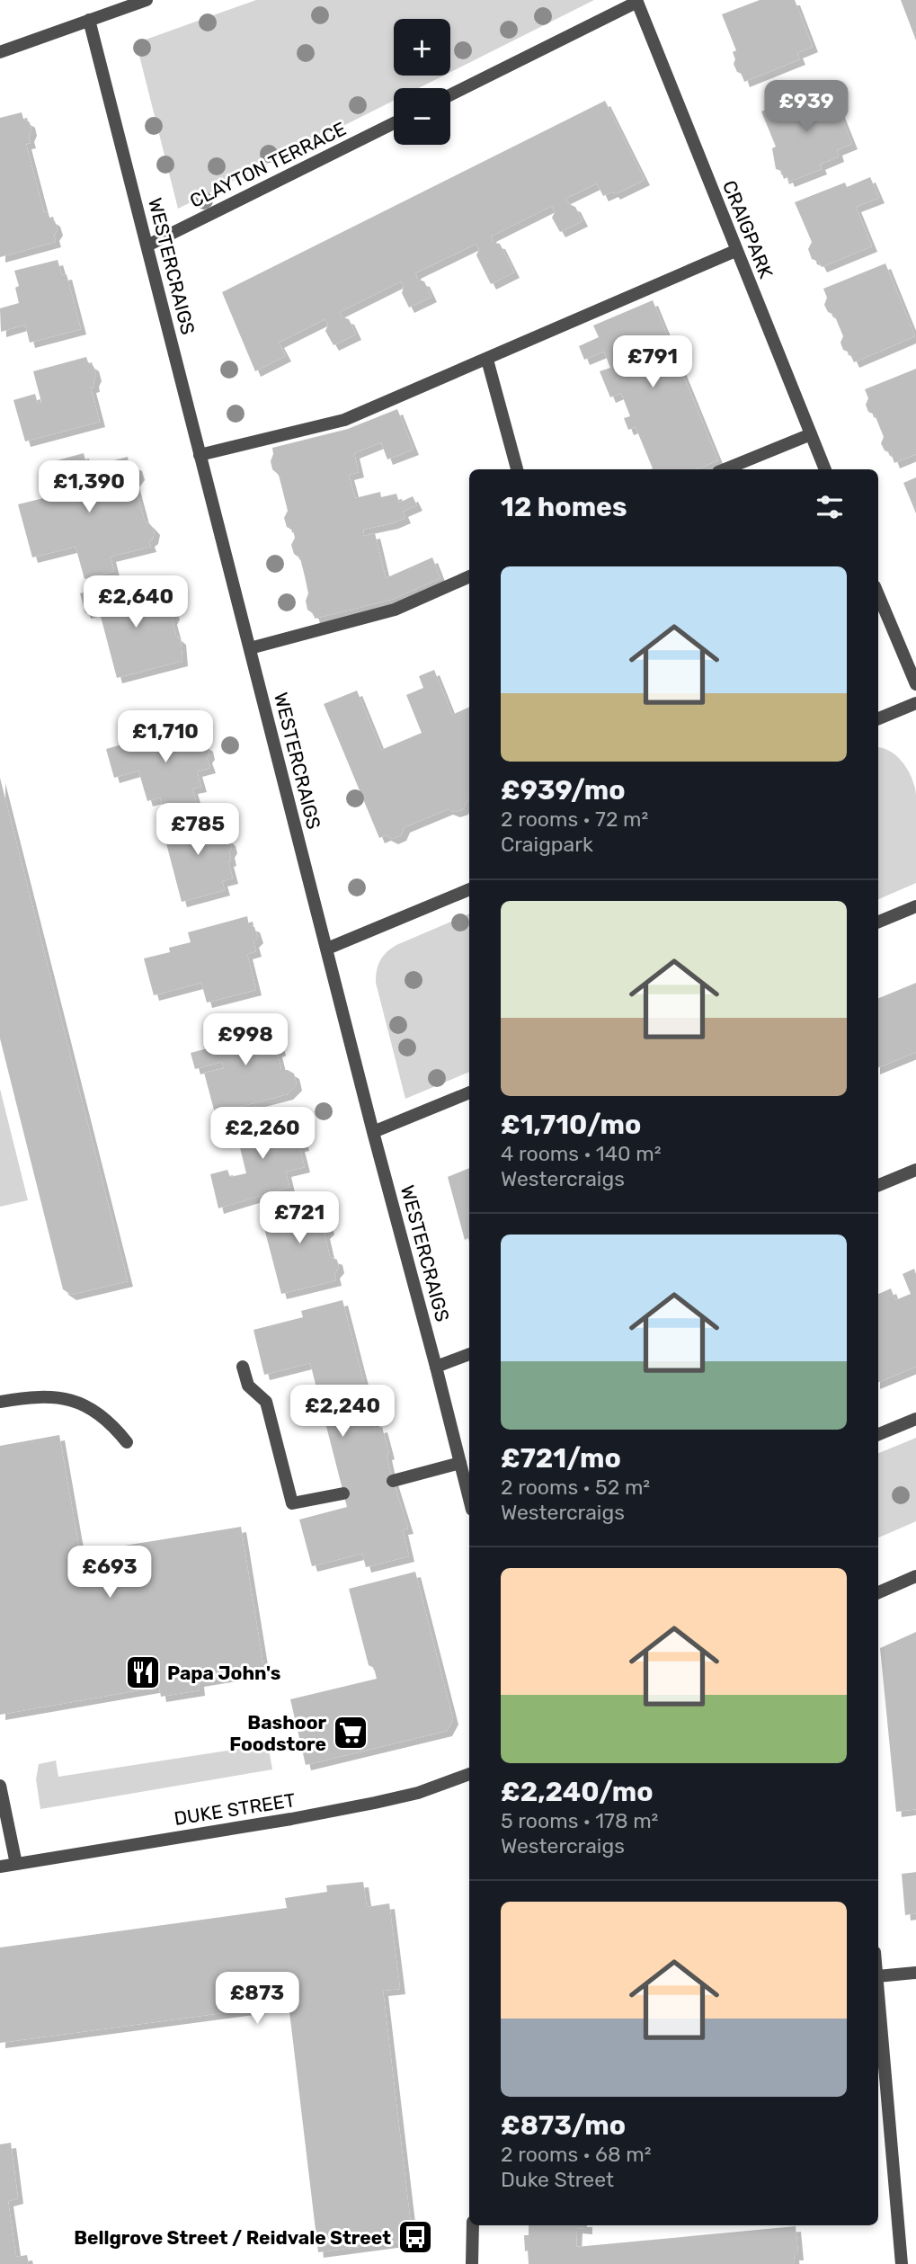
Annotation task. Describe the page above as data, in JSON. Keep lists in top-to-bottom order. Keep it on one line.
{"streets":{"street":["CLAYTON TERRACE","CRAIGPARK","WESTERCRAIGS","DUKE STREET"]},"crossings":[["CLAYTON TERRACE","WESTERCRAIGS"]],"places":{"restaurant":["Papa John's"],"supermarket":["Bashoor Foodstore"],"bus stop":["Bellgrove Street / Reidvale Street"]},"page":{"map_buttons":["+","−"],"price":["£939","£791","£1,390","£2,640","£1,710","£785","£998","£2,260","£721","£2,240","£693","£873"],"heading":"12 homes","list":[{"name":"£939/mo","note":"2 rooms · 72 m² · Craigpark"},{"name":"£1,710/mo","note":"4 rooms · 140 m² · Westercraigs"},{"name":"£721/mo","note":"2 rooms · 52 m² · Westercraigs"},{"name":"£2,240/mo","note":"5 rooms · 178 m² · Westercraigs"},{"name":"£873/mo","note":"2 rooms · 68 m² · Duke Street"}]}}
